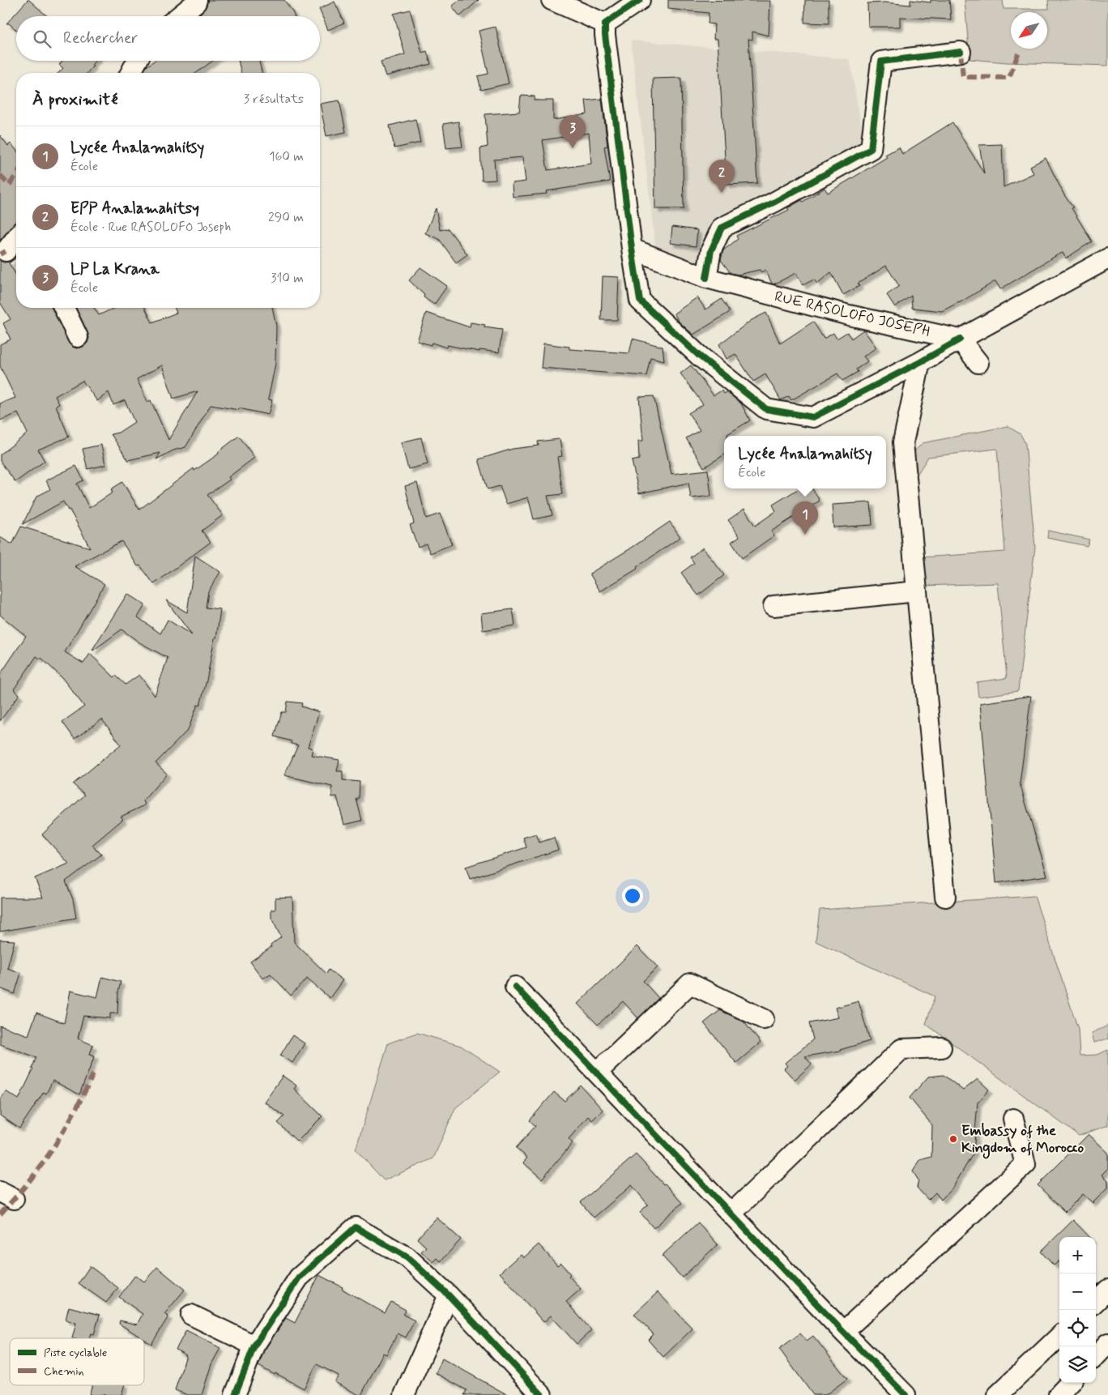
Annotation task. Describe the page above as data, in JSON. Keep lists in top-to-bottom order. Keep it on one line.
{"streets":{"street":["RUE RASOLOFO JOSEPH"]},"places":["Embassy of the Kingdom of Morocco"],"legend":["Piste cyclable","Chemin"],"north":"bottom left","page":{"search":"Rechercher","heading":["À proximité","3 résultats"],"pins":["3","2","1"],"list":[{"mark":"1","name":"Lycée Analamahitsy","note":"École","value":"160 m"},{"mark":"2","name":"EPP Analamahitsy","note":"École · Rue RASOLOFO Joseph","value":"290 m"},{"mark":"3","name":"LP La Krana","note":"École","value":"310 m"}],"popup":["Lycée Analamahitsy","École"],"map_buttons":["+","−"]}}
